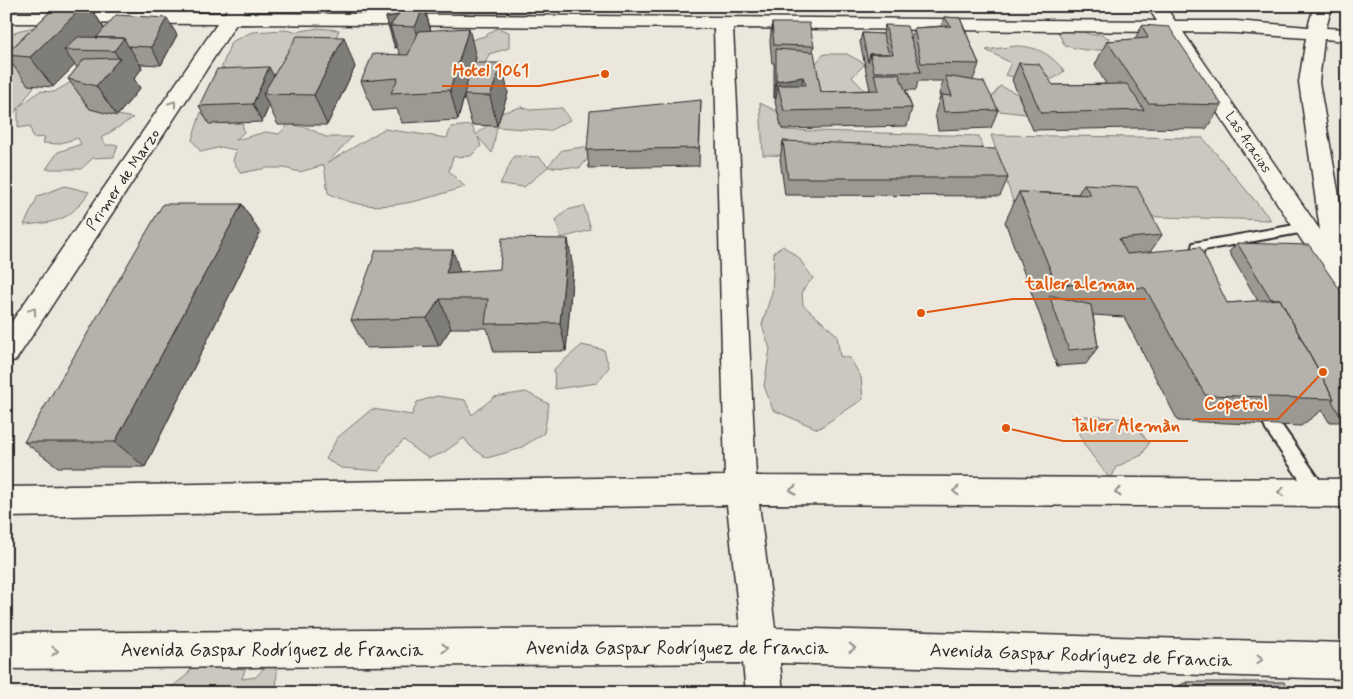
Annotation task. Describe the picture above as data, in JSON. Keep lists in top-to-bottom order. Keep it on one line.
{"streets":{"street":["Las Acacias","Primer de Marzo","Avenida Gaspar Rodríguez de Francia"]},"one_way":["Primer de Marzo"],"places":["Hotel 1061","taller aleman","Copetrol","Taller Alemàn"]}
